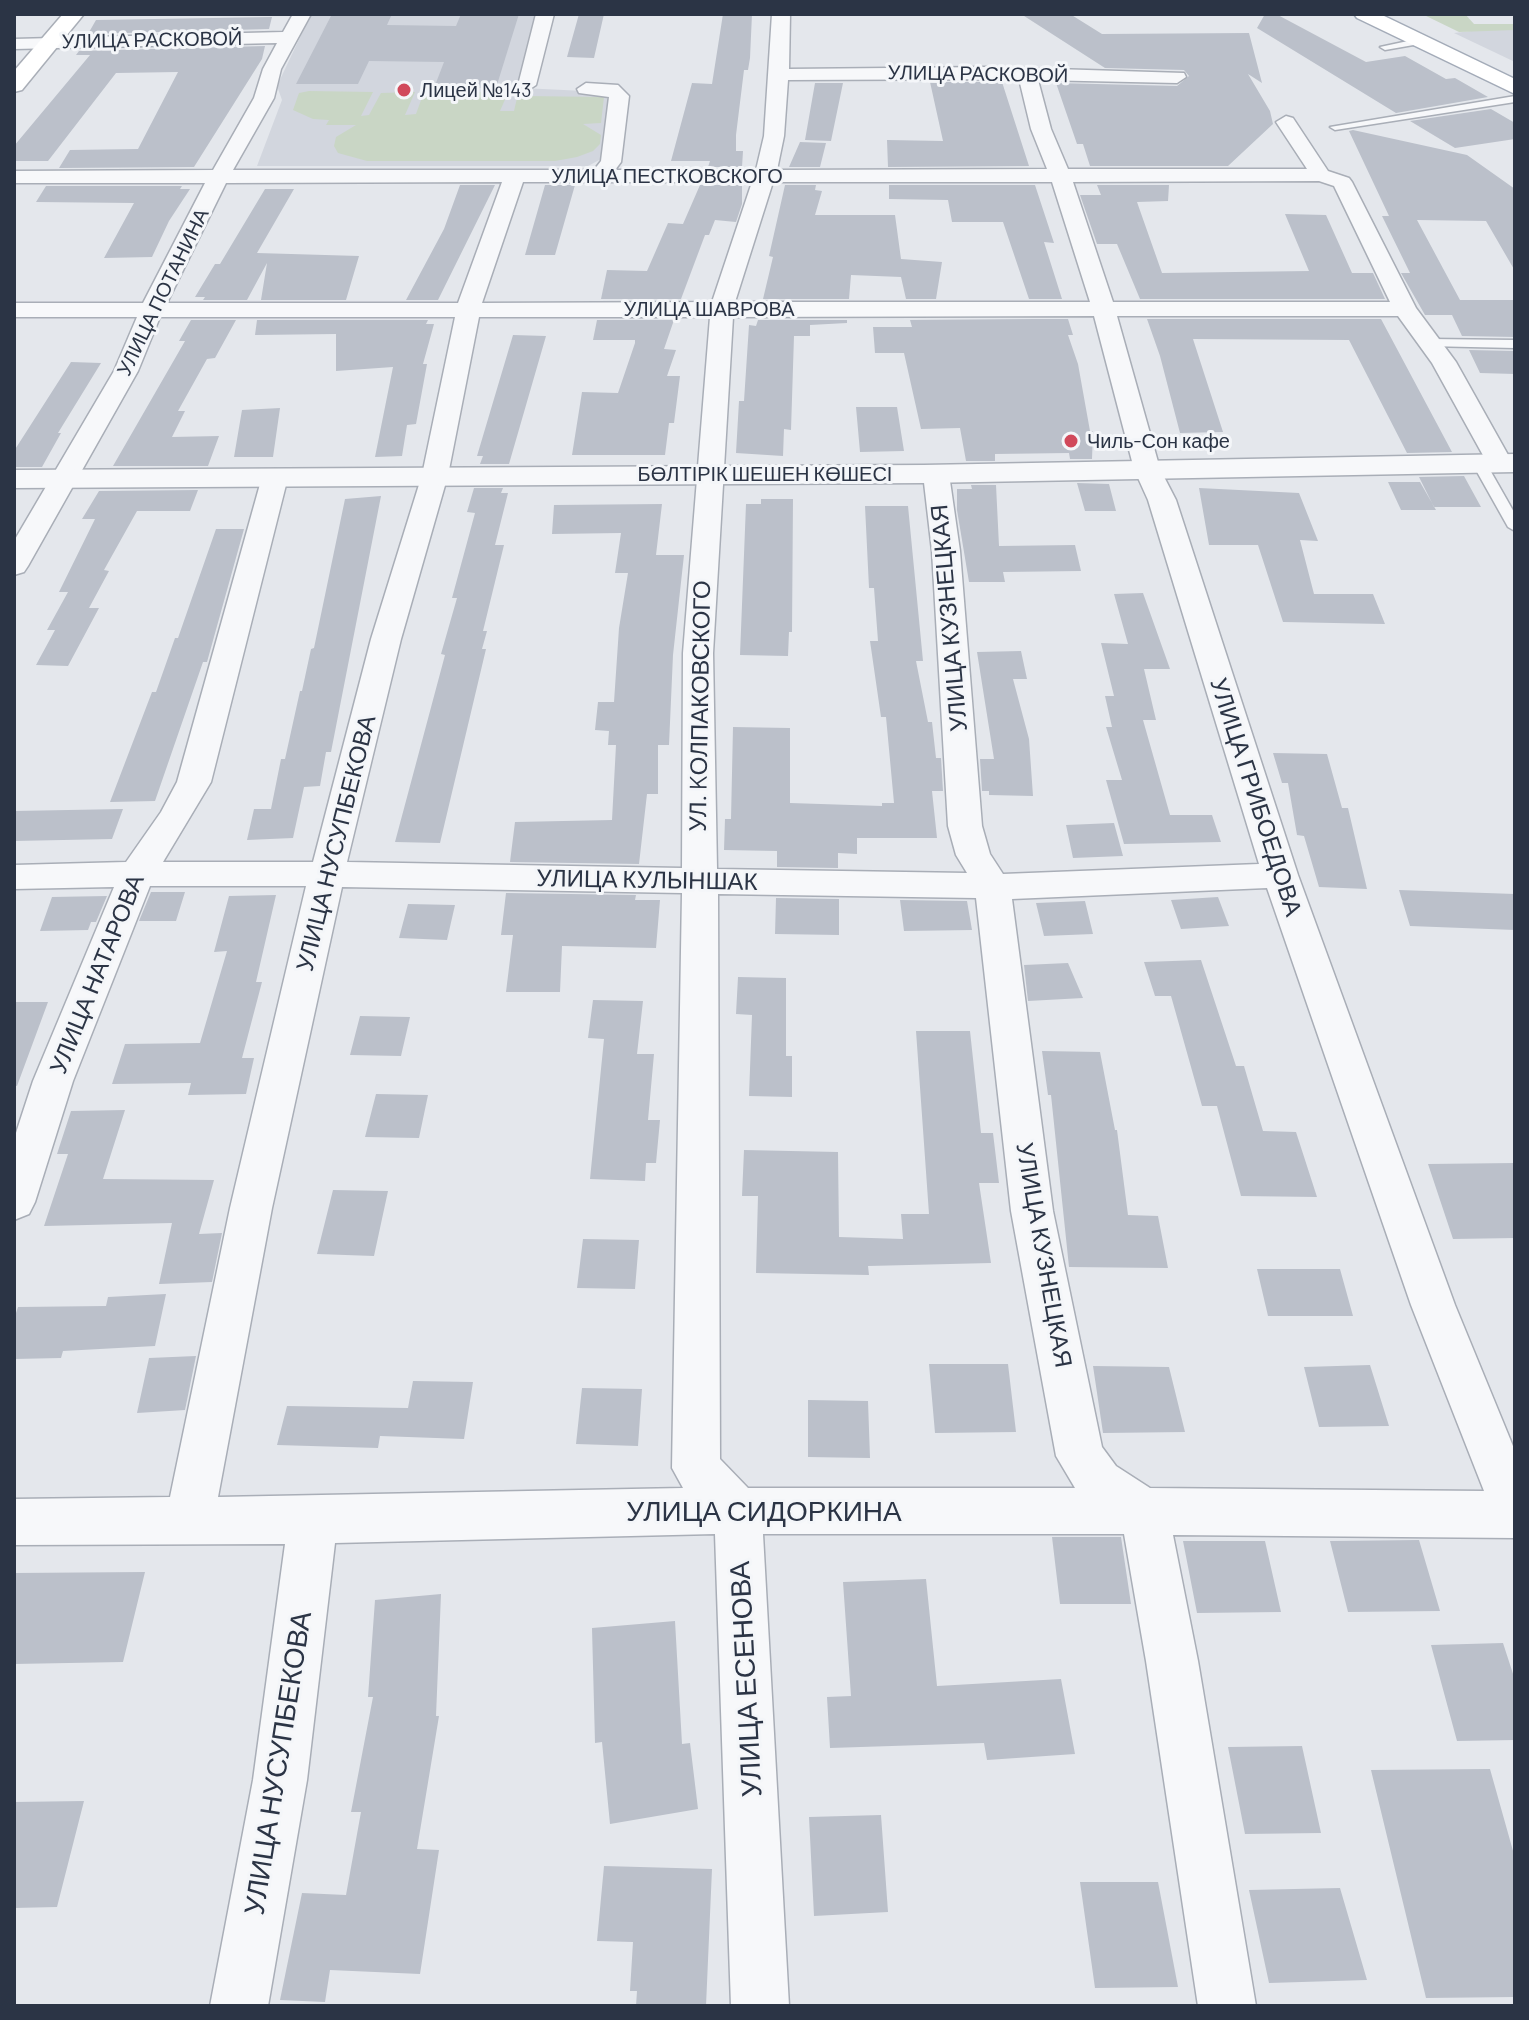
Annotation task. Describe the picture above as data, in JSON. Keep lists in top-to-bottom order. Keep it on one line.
{"streets":{"street":["УЛИЦА РАСКОВОЙ","УЛИЦА ПЕСТКОВСКОГО","УЛИЦА ПОТАНИНА","УЛИЦА ШАВРОВА","БӨЛТІРІК ШЕШЕН КӨШЕСІ","УЛИЦА КУЗНЕЦКАЯ","УЛ. KОЛПАКОВСКОГО","УЛИЦА ГРИБОЕДОВА","УЛИЦА НУСУПБЕКОВА","УЛИЦА КУЛЫНШАК","УЛИЦА НАТАРОВА","УЛИЦА СИДОРКИНА","УЛИЦА ЕСЕНОВА"]},"crossings":[["УЛИЦА РАСКОВОЙ","УЛИЦА ПОТАНИНА"],["УЛИЦА РАСКОВОЙ","УЛИЦА ГРИБОЕДОВА"],["УЛИЦА ПЕСТКОВСКОГО","УЛИЦА ПОТАНИНА"],["УЛИЦА ПЕСТКОВСКОГО","УЛИЦА ГРИБОЕДОВА"],["УЛИЦА ПЕСТКОВСКОГО","УЛИЦА НУСУПБЕКОВА"],["УЛИЦА ПОТАНИНА","УЛИЦА ШАВРОВА"],["УЛИЦА ПОТАНИНА","БӨЛТІРІК ШЕШЕН КӨШЕСІ"],["УЛИЦА ШАВРОВА","УЛИЦА ГРИБОЕДОВА"],["УЛИЦА ШАВРОВА","УЛИЦА НУСУПБЕКОВА"],["БӨЛТІРІК ШЕШЕН КӨШЕСІ","УЛИЦА КУЗНЕЦКАЯ"],["БӨЛТІРІК ШЕШЕН КӨШЕСІ","УЛ. KОЛПАКОВСКОГО"],["БӨЛТІРІК ШЕШЕН КӨШЕСІ","УЛИЦА ГРИБОЕДОВА"],["БӨЛТІРІК ШЕШЕН КӨШЕСІ","УЛИЦА НУСУПБЕКОВА"],["БӨЛТІРІК ШЕШЕН КӨШЕСІ","УЛИЦА НАТАРОВА"],["УЛИЦА КУЗНЕЦКАЯ","УЛИЦА КУЛЫНШАК"],["УЛИЦА КУЗНЕЦКАЯ","УЛИЦА СИДОРКИНА"],["УЛ. KОЛПАКОВСКОГО","УЛИЦА КУЛЫНШАК"],["УЛ. KОЛПАКОВСКОГО","УЛИЦА СИДОРКИНА"],["УЛ. KОЛПАКОВСКОГО","УЛИЦА ЕСЕНОВА"],["УЛИЦА ГРИБОЕДОВА","УЛИЦА КУЛЫНШАК"],["УЛИЦА ГРИБОЕДОВА","УЛИЦА СИДОРКИНА"],["УЛИЦА НУСУПБЕКОВА","УЛИЦА КУЛЫНШАК"],["УЛИЦА НУСУПБЕКОВА","УЛИЦА СИДОРКИНА"],["УЛИЦА КУЛЫНШАК","УЛИЦА НАТАРОВА"],["УЛИЦА СИДОРКИНА","УЛИЦА ЕСЕНОВА"]],"places":["Лицей №143","Чиль-Сон кафе"]}
